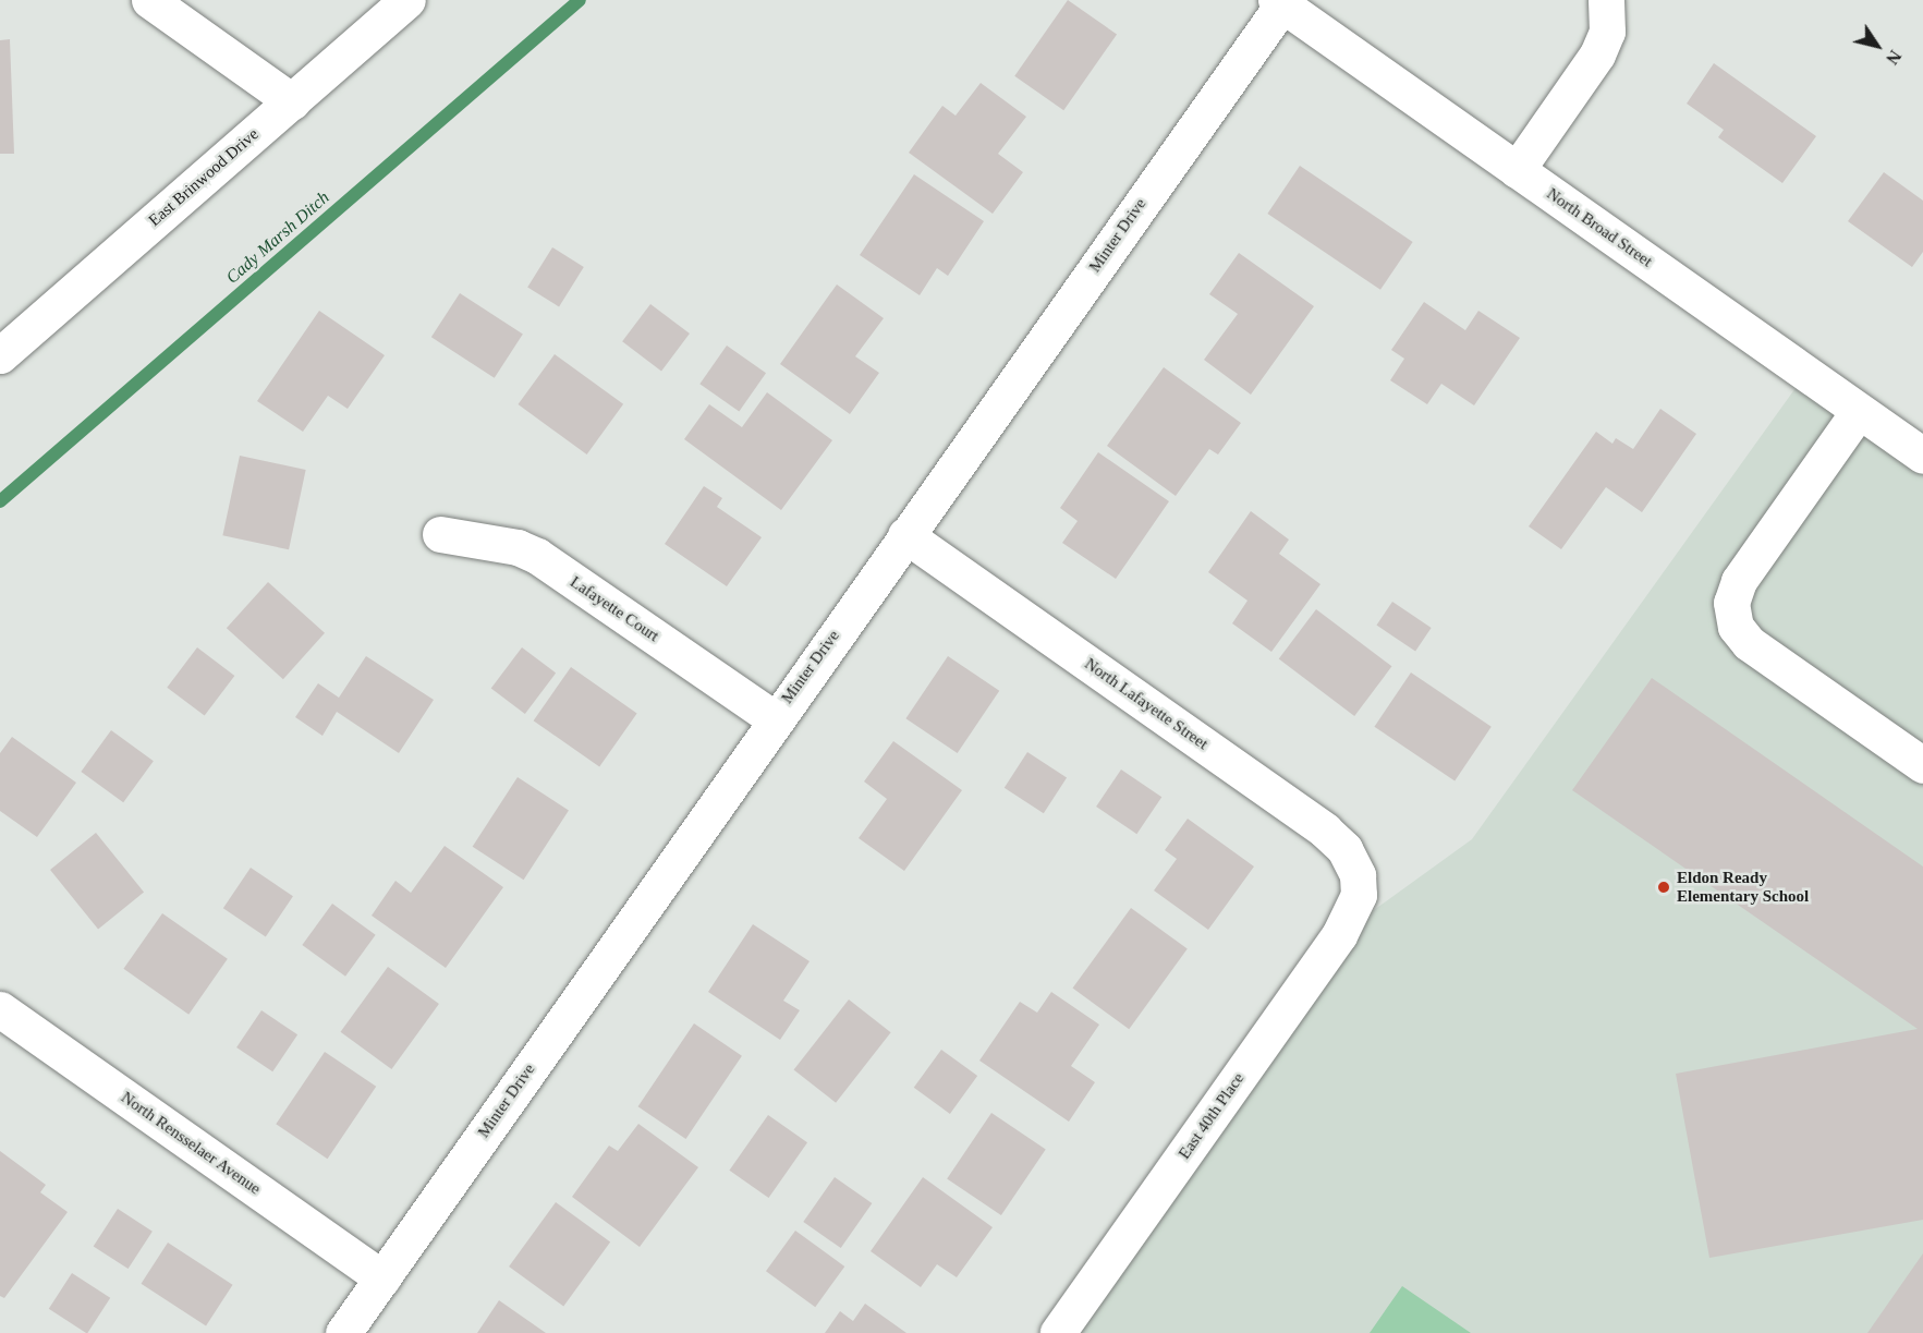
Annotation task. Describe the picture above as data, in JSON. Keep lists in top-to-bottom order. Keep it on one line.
{"streets":{"street":["East Brinwood Drive","North Broad Street","Minter Drive","Lafayette Court","North Lafayette Street","East 40th Place","North Rensselaer Avenue"]},"crossings":[["North Broad Street","Minter Drive"],["Minter Drive","Lafayette Court"],["Minter Drive","North Lafayette Street"],["Minter Drive","North Rensselaer Avenue"],["North Lafayette Street","East 40th Place"]],"water":["Cady Marsh Ditch"],"places":["Eldon Ready Elementary School"],"north":"bottom right"}
